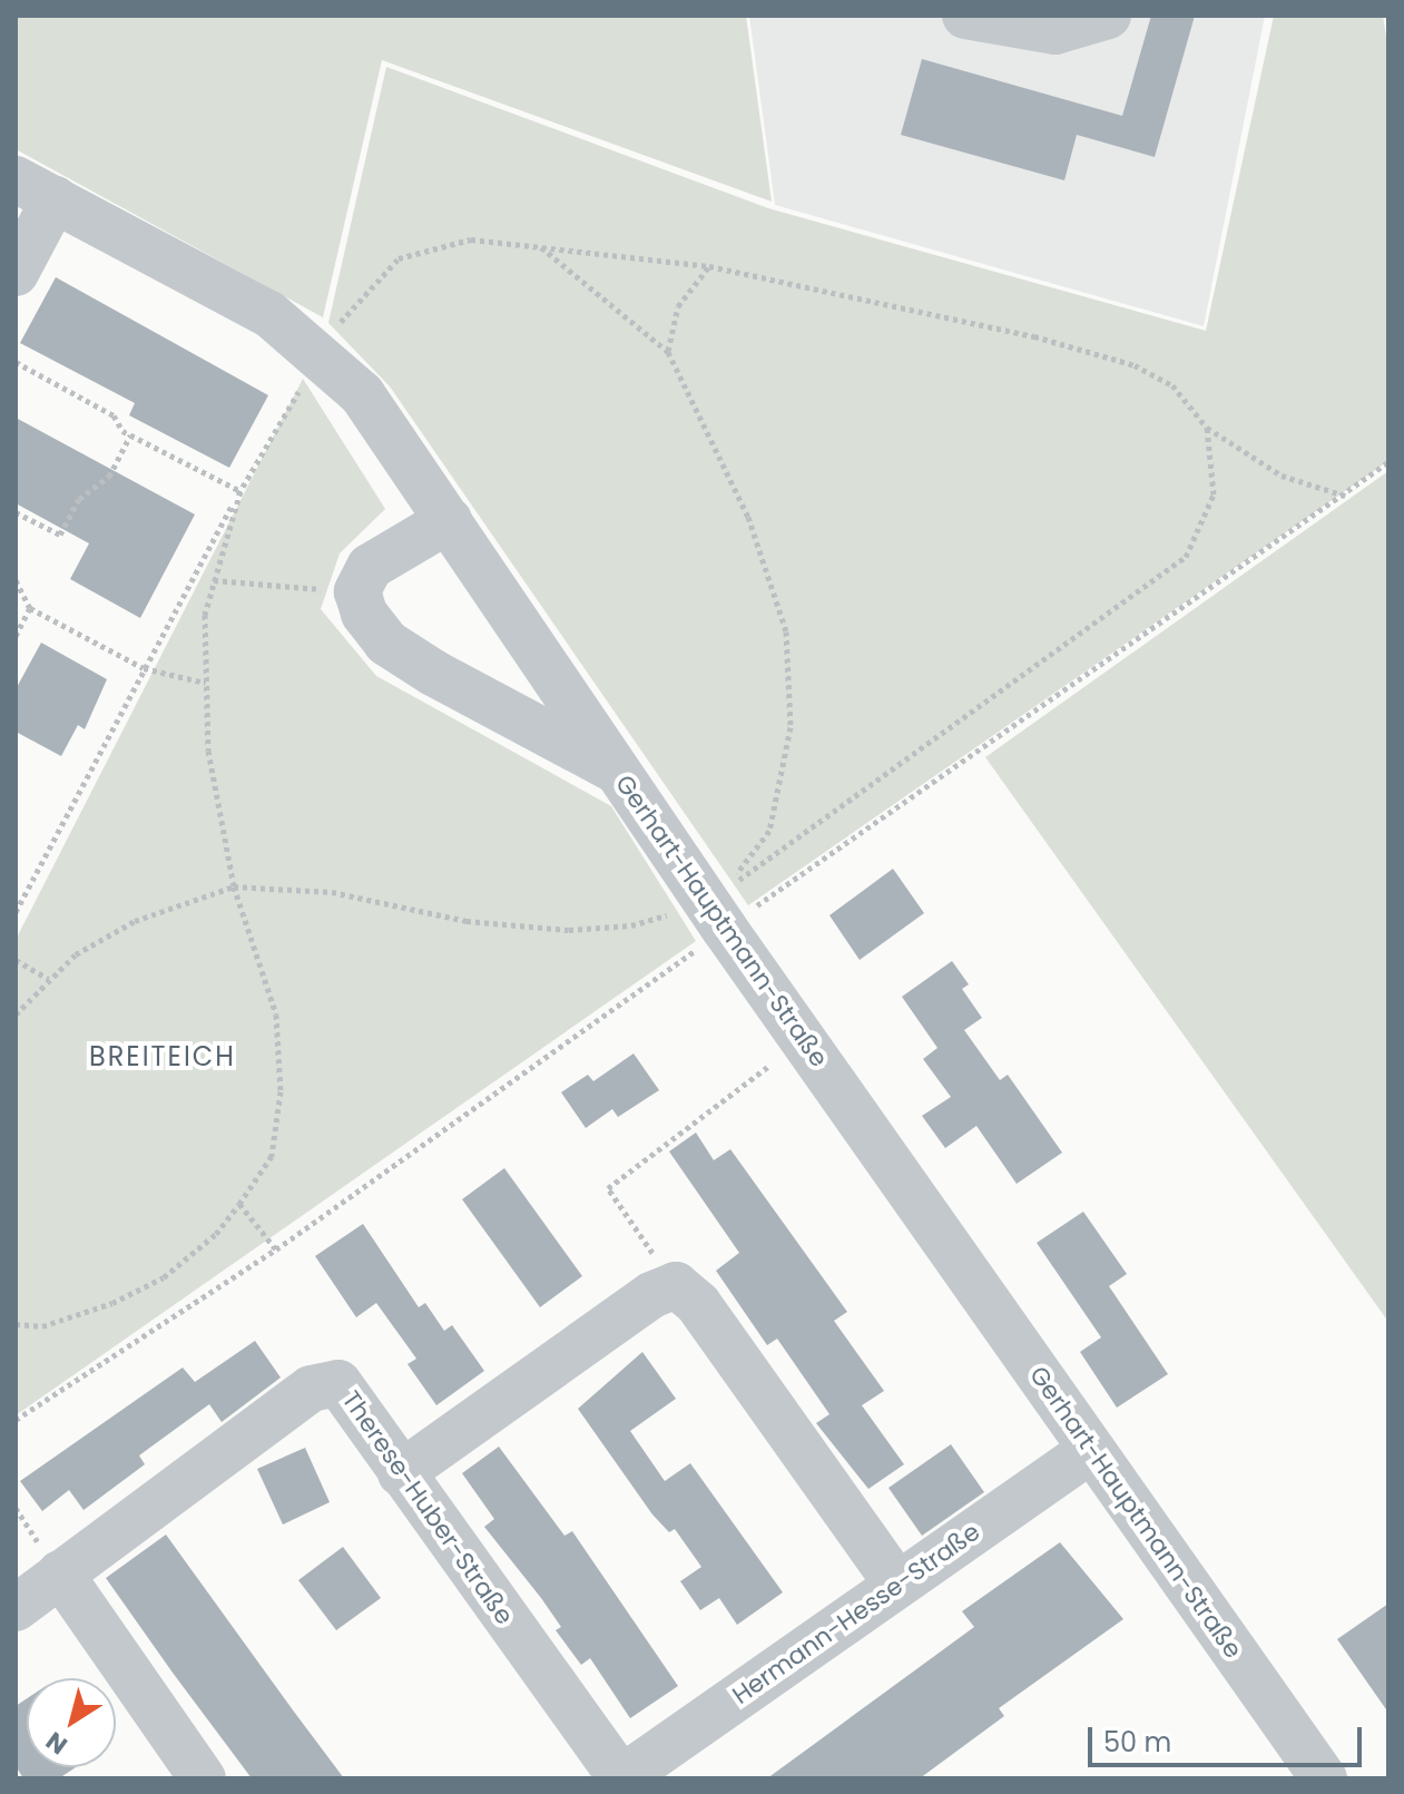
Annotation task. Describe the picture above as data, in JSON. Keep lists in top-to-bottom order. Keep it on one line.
{"streets":{"street":["Gerhart-Hauptmann-Straße","Therese-Huber-Straße","Hermann-Hesse-Straße"]},"crossings":[["Gerhart-Hauptmann-Straße","Hermann-Hesse-Straße"],["Therese-Huber-Straße","Hermann-Hesse-Straße"]],"districts":["BREITEICH"],"scale_bar":"50 m","north":"bottom left"}
